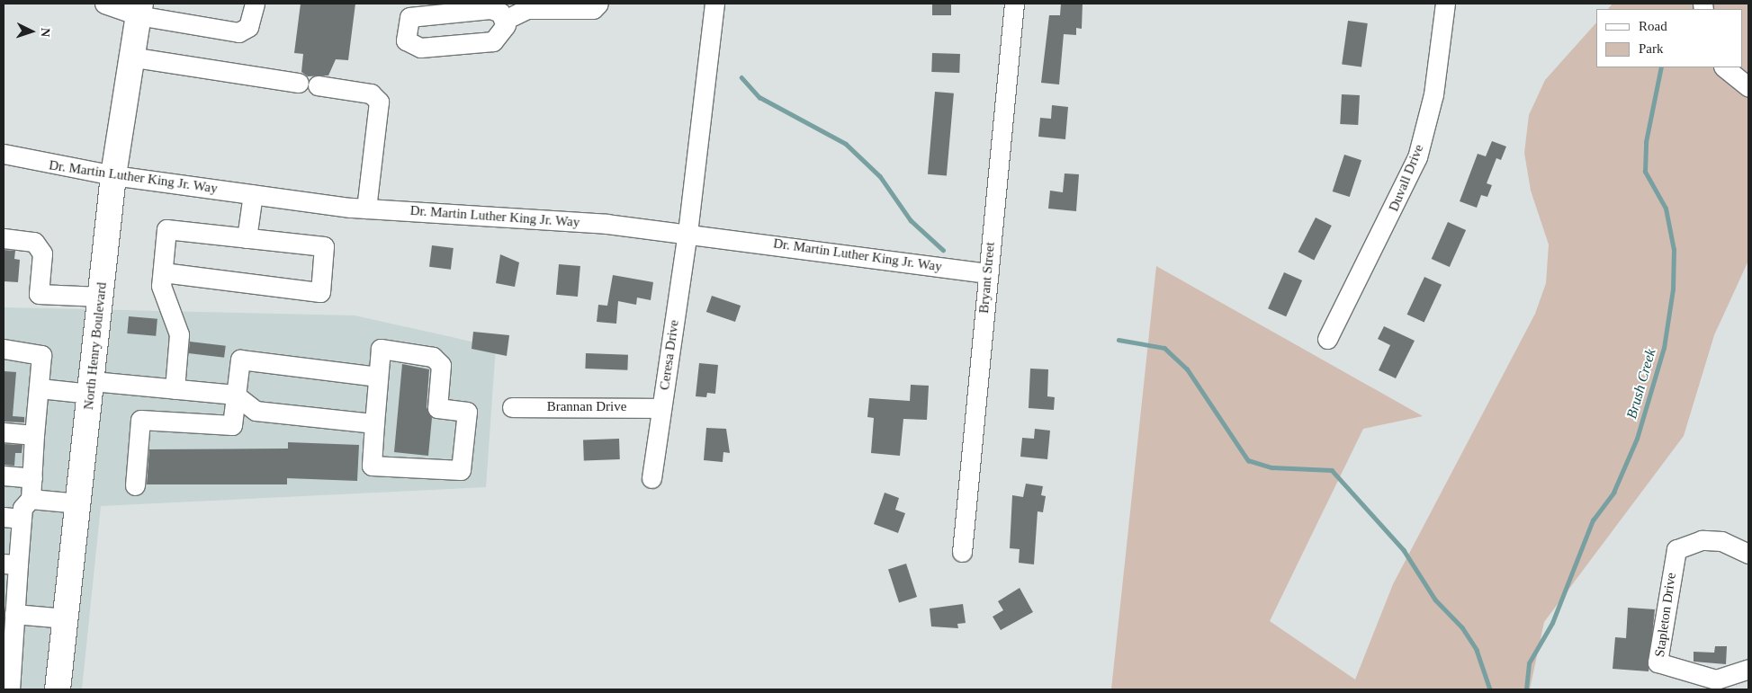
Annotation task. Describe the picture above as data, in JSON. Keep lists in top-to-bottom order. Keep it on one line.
{"streets":{"highway":["North Henry Boulevard"],"street":["Dr. Martin Luther King Jr. Way","Duvall Drive","Bryant Street","Ceresa Drive","Brannan Drive","Stapleton Drive"]},"crossings":[["Dr. Martin Luther King Jr. Way","Bryant Street"],["Dr. Martin Luther King Jr. Way","North Henry Boulevard"],["Dr. Martin Luther King Jr. Way","Ceresa Drive"],["Ceresa Drive","Brannan Drive"]],"water":["Brush Creek"],"legend":["Road","Park"],"north":"right"}
